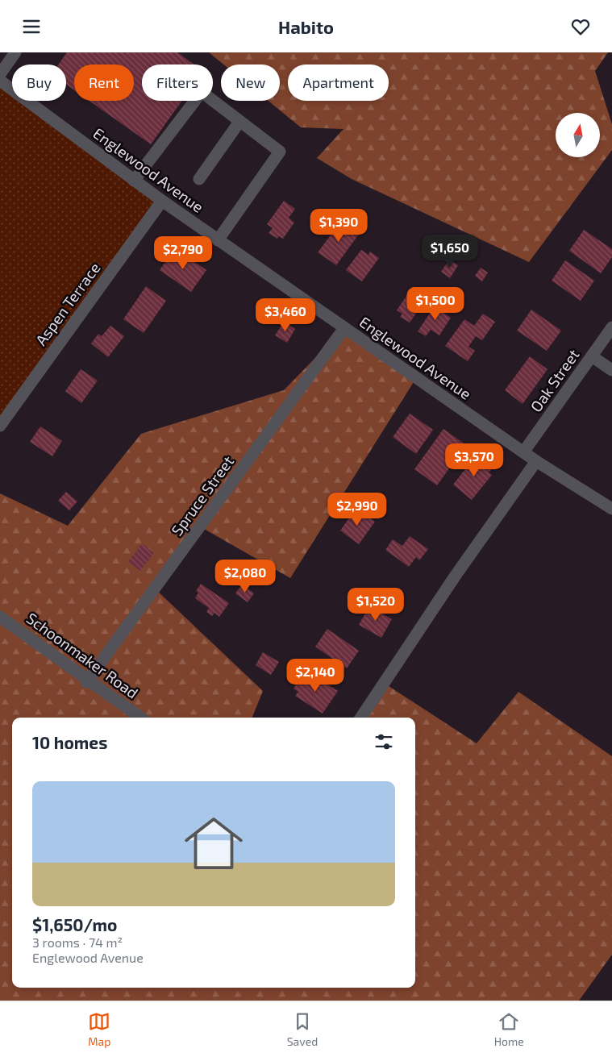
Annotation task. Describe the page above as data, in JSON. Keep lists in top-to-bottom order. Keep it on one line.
{"streets":{"street":["Englewood Avenue","Aspen Terrace","Oak Street","Spruce Street","Schoonmaker Road"]},"crossings":[["Englewood Avenue","Aspen Terrace"],["Englewood Avenue","Oak Street"],["Englewood Avenue","Spruce Street"],["Spruce Street","Schoonmaker Road"]],"north":"top","page":{"header":"Habito","chip":["Buy","Rent","Filters","New","Apartment"],"price":["$1,390","$1,650","$2,790","$1,500","$3,460","$3,570","$2,990","$2,080","$1,520","$2,140"],"heading":"10 homes","list":[{"name":"$1,650/mo","note":"3 rooms · 74 m² · Englewood Avenue"}],"tabs":["Map","Saved","Home"]}}
